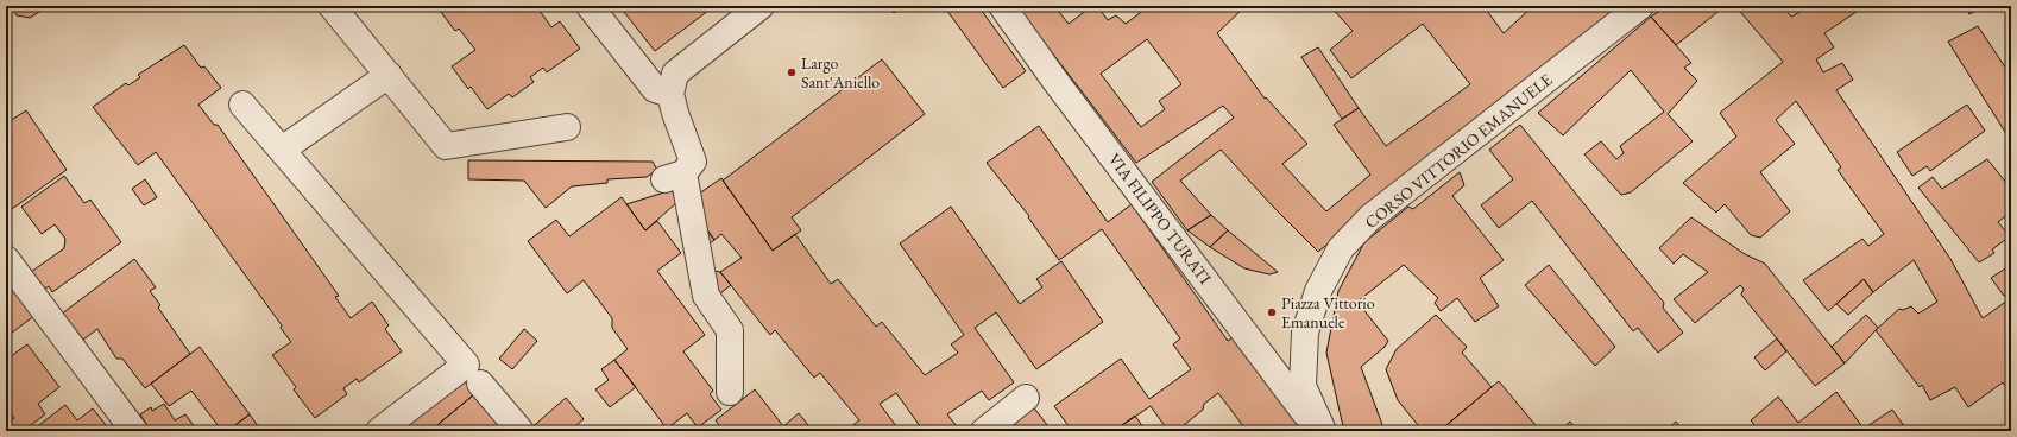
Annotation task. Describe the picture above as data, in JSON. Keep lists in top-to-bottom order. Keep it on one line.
{"streets":{"street":["CORSO VITTORIO EMANUELE","VIA FILIPPO TURATI"]},"places":["Largo Sant'Aniello","Piazza Vittorio Emanuele"]}
